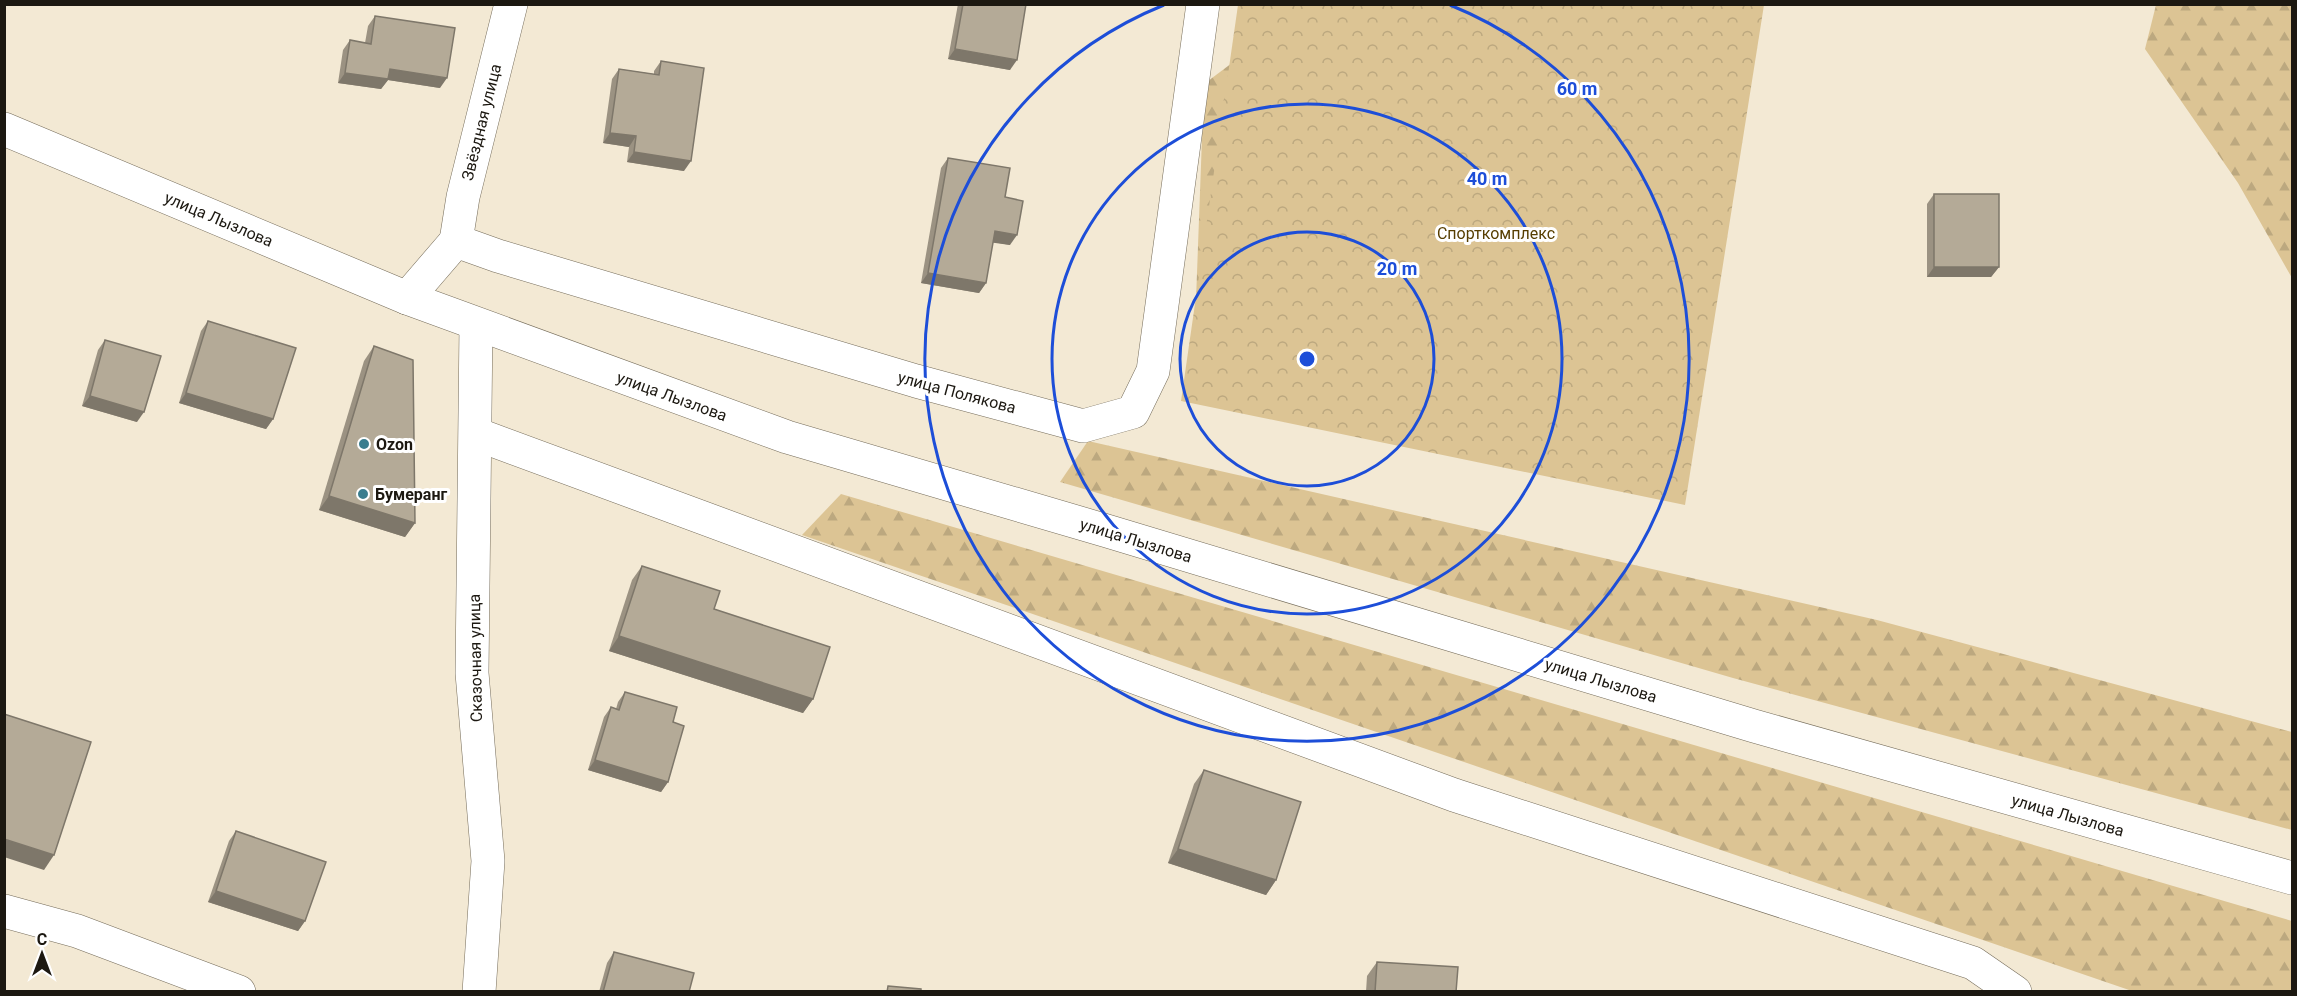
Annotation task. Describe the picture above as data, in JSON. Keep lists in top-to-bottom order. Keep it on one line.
{"streets":{"street":["Звёздная улица","улица Лызлова","улица Полякова","Сказочная улица"]},"crossings":[["Звёздная улица","улица Полякова"],["улица Лызлова","Сказочная улица"]],"parks":["Спорткомплекс"],"places":["Ozon","Бумеранг"],"north":"top","rings":["60 m","40 m","20 m"]}
